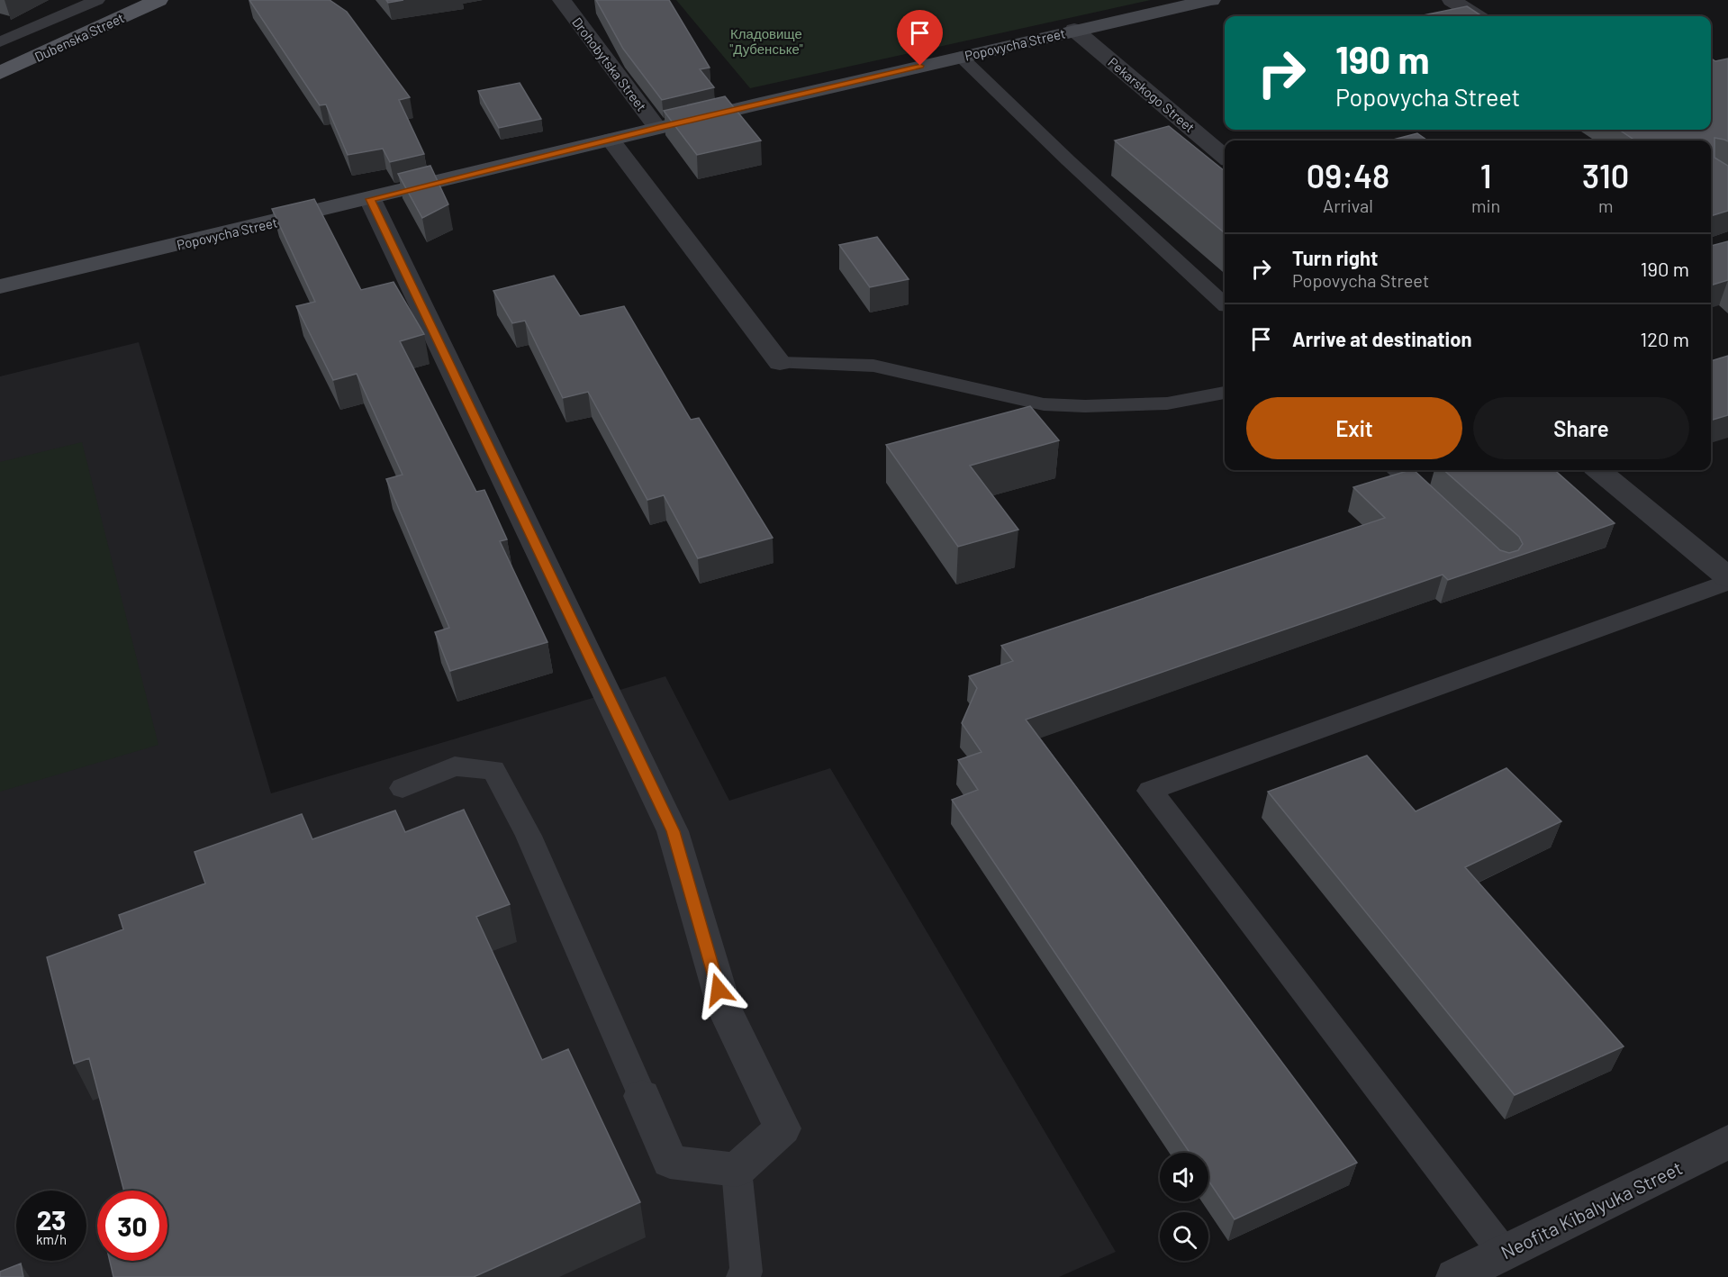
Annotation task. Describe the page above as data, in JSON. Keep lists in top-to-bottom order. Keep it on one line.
{"streets":{"main road":["Dubenska Street"],"street":["Popovycha Street","Drohobytska Street","Pekarskogo Street","Neofita Kibalyuka Street"]},"crossings":[["Popovycha Street","Drohobytska Street"],["Popovycha Street","Pekarskogo Street"]],"parks":["Кладовище \"Дубенське\""],"page":{"turn":["190 m","Popovycha Street"],"eta":["09:48","Arrival","1","min","310","m"],"list":[{"name":"Turn right","note":"Popovycha Street","value":"190 m"},{"name":"Arrive at destination","value":"120 m"}],"buttons":["Exit","Share"],"speed":"23 km/h","limit":"30"}}
